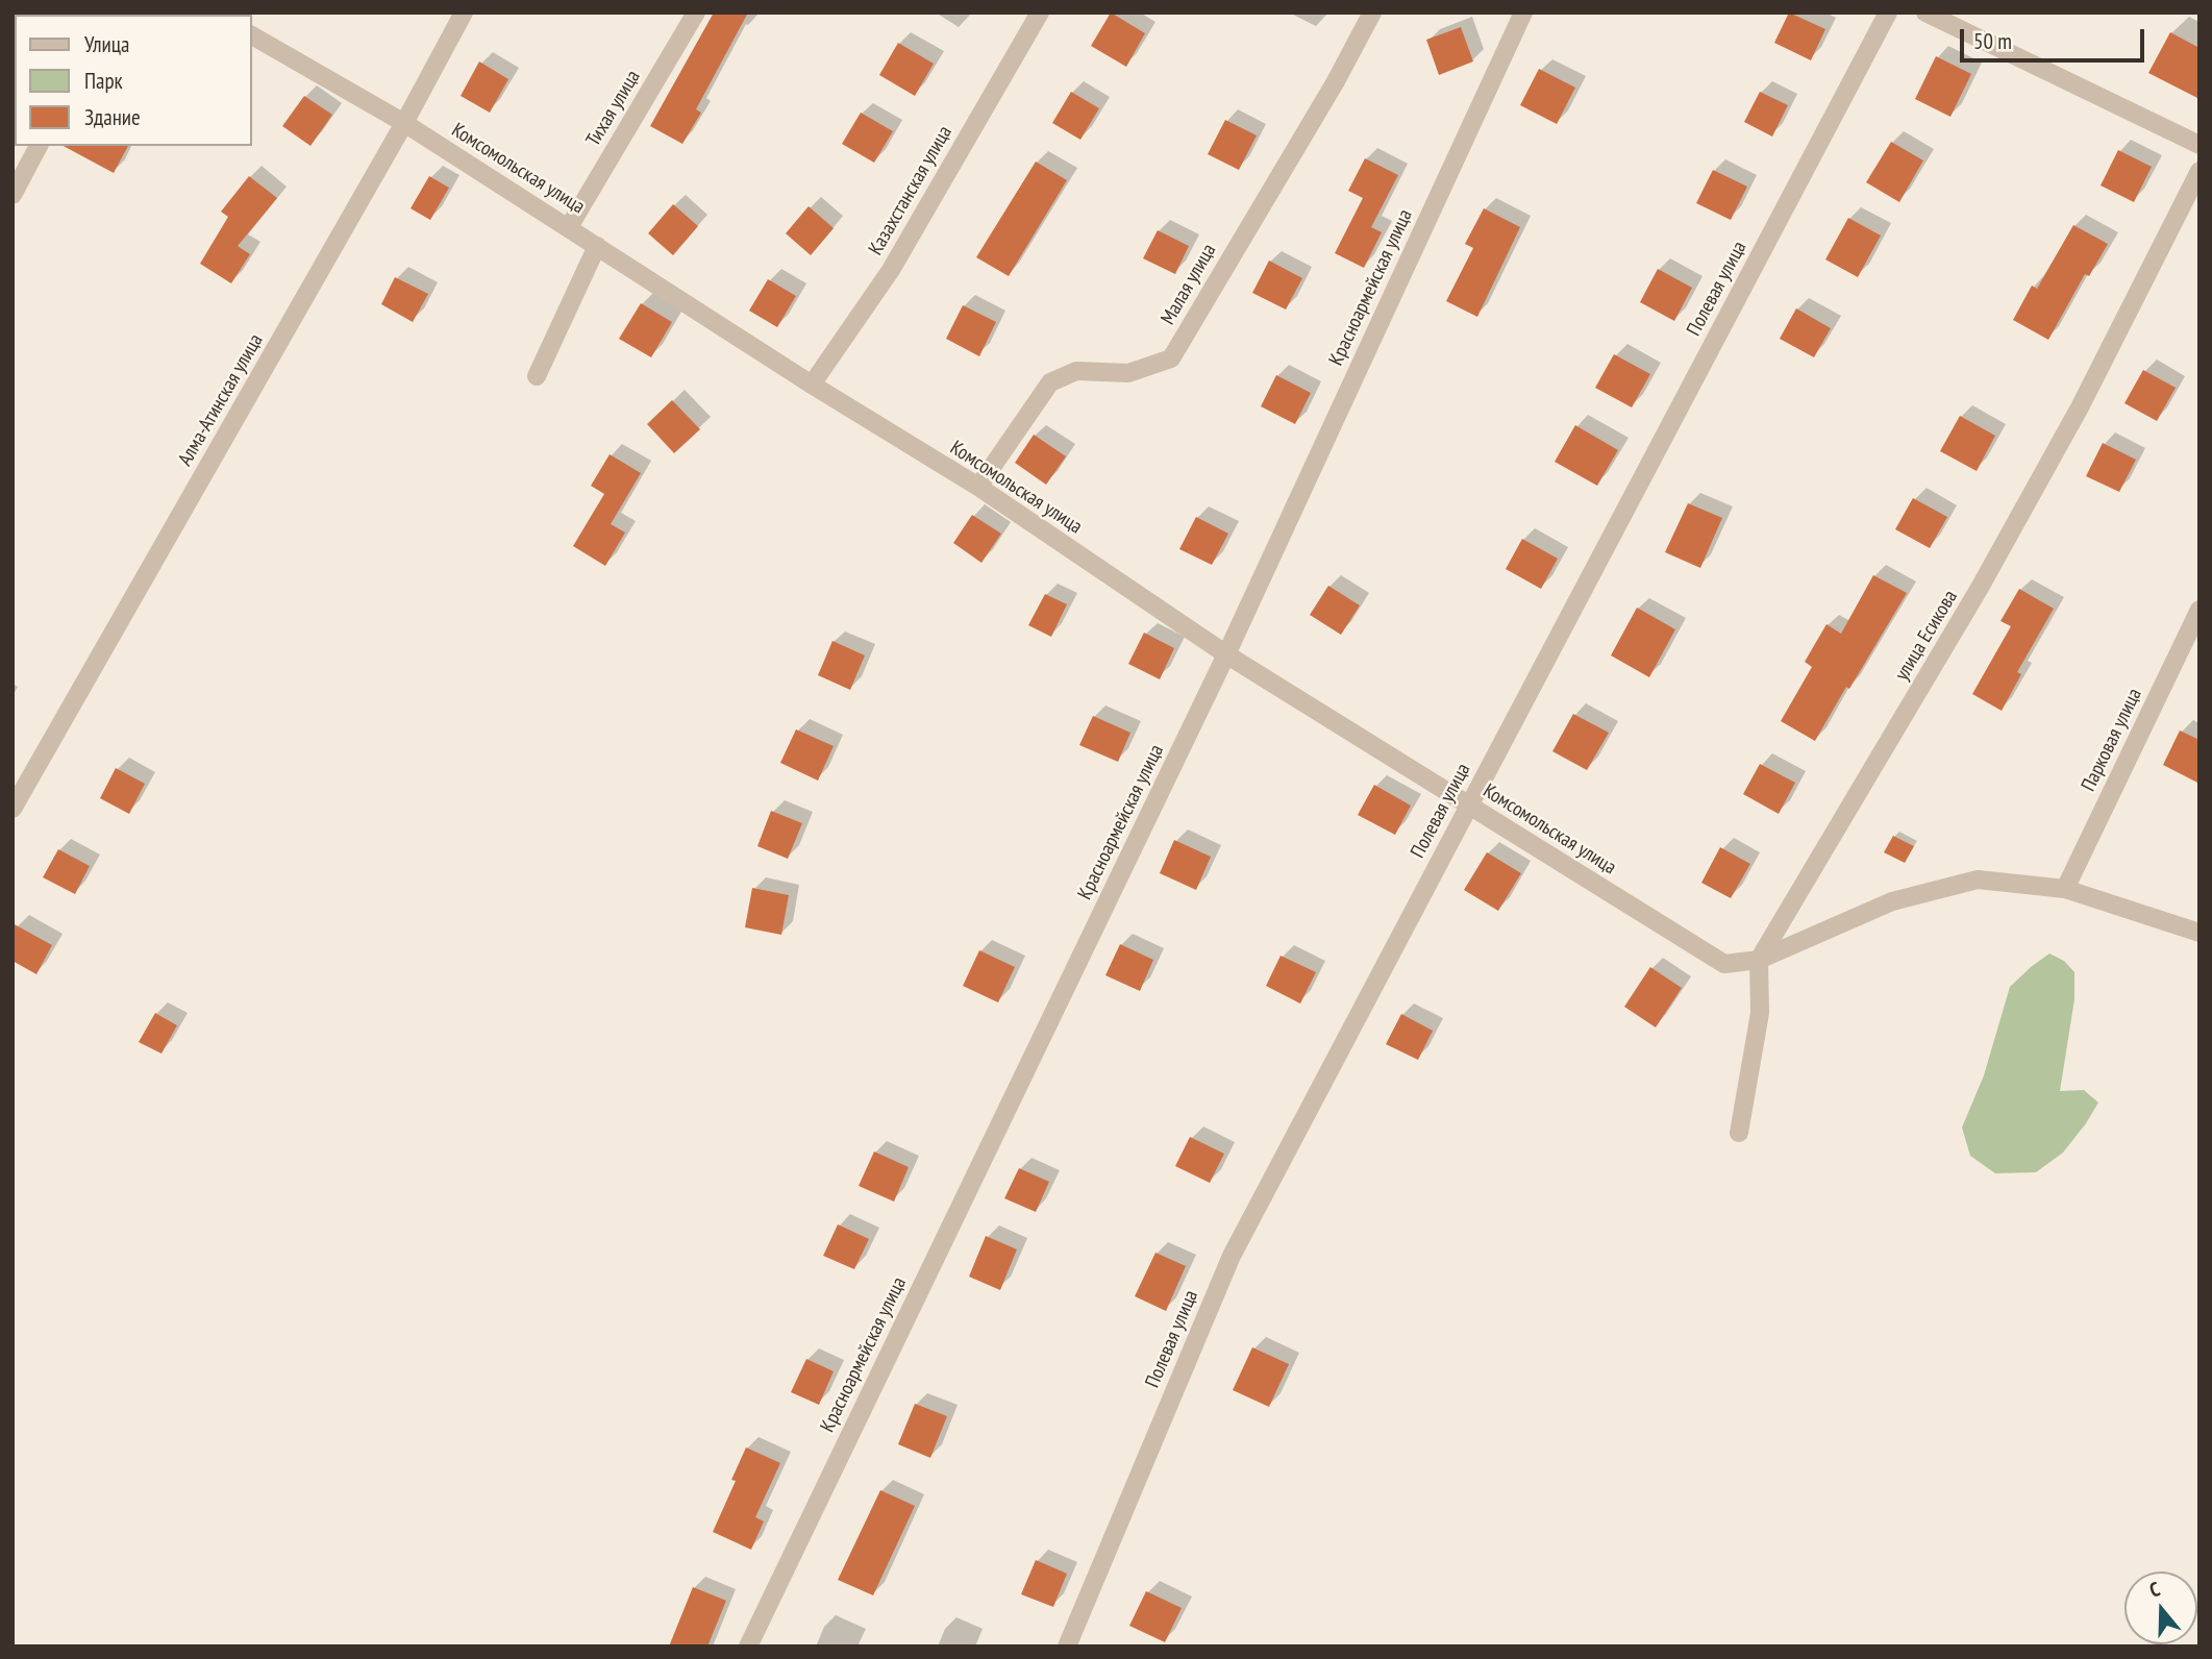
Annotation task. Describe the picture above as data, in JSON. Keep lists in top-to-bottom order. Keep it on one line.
{"streets":{"street":["Тихая улица","Комсомольская улица","Казахстанская улица","Малая улица","Красноармейская улица","Полевая улица","Алма-Атинская улица","улица Есикова","Парковая улица"]},"crossings":[["Тихая улица","Комсомольская улица"],["Комсомольская улица","Казахстанская улица"],["Комсомольская улица","Малая улица"],["Комсомольская улица","Красноармейская улица"],["Комсомольская улица","Полевая улица"],["Комсомольская улица","Алма-Атинская улица"],["Комсомольская улица","улица Есикова"],["Комсомольская улица","Парковая улица"]],"legend":["Улица","Парк","Здание"],"scale_bar":"50 m","north":"top"}
